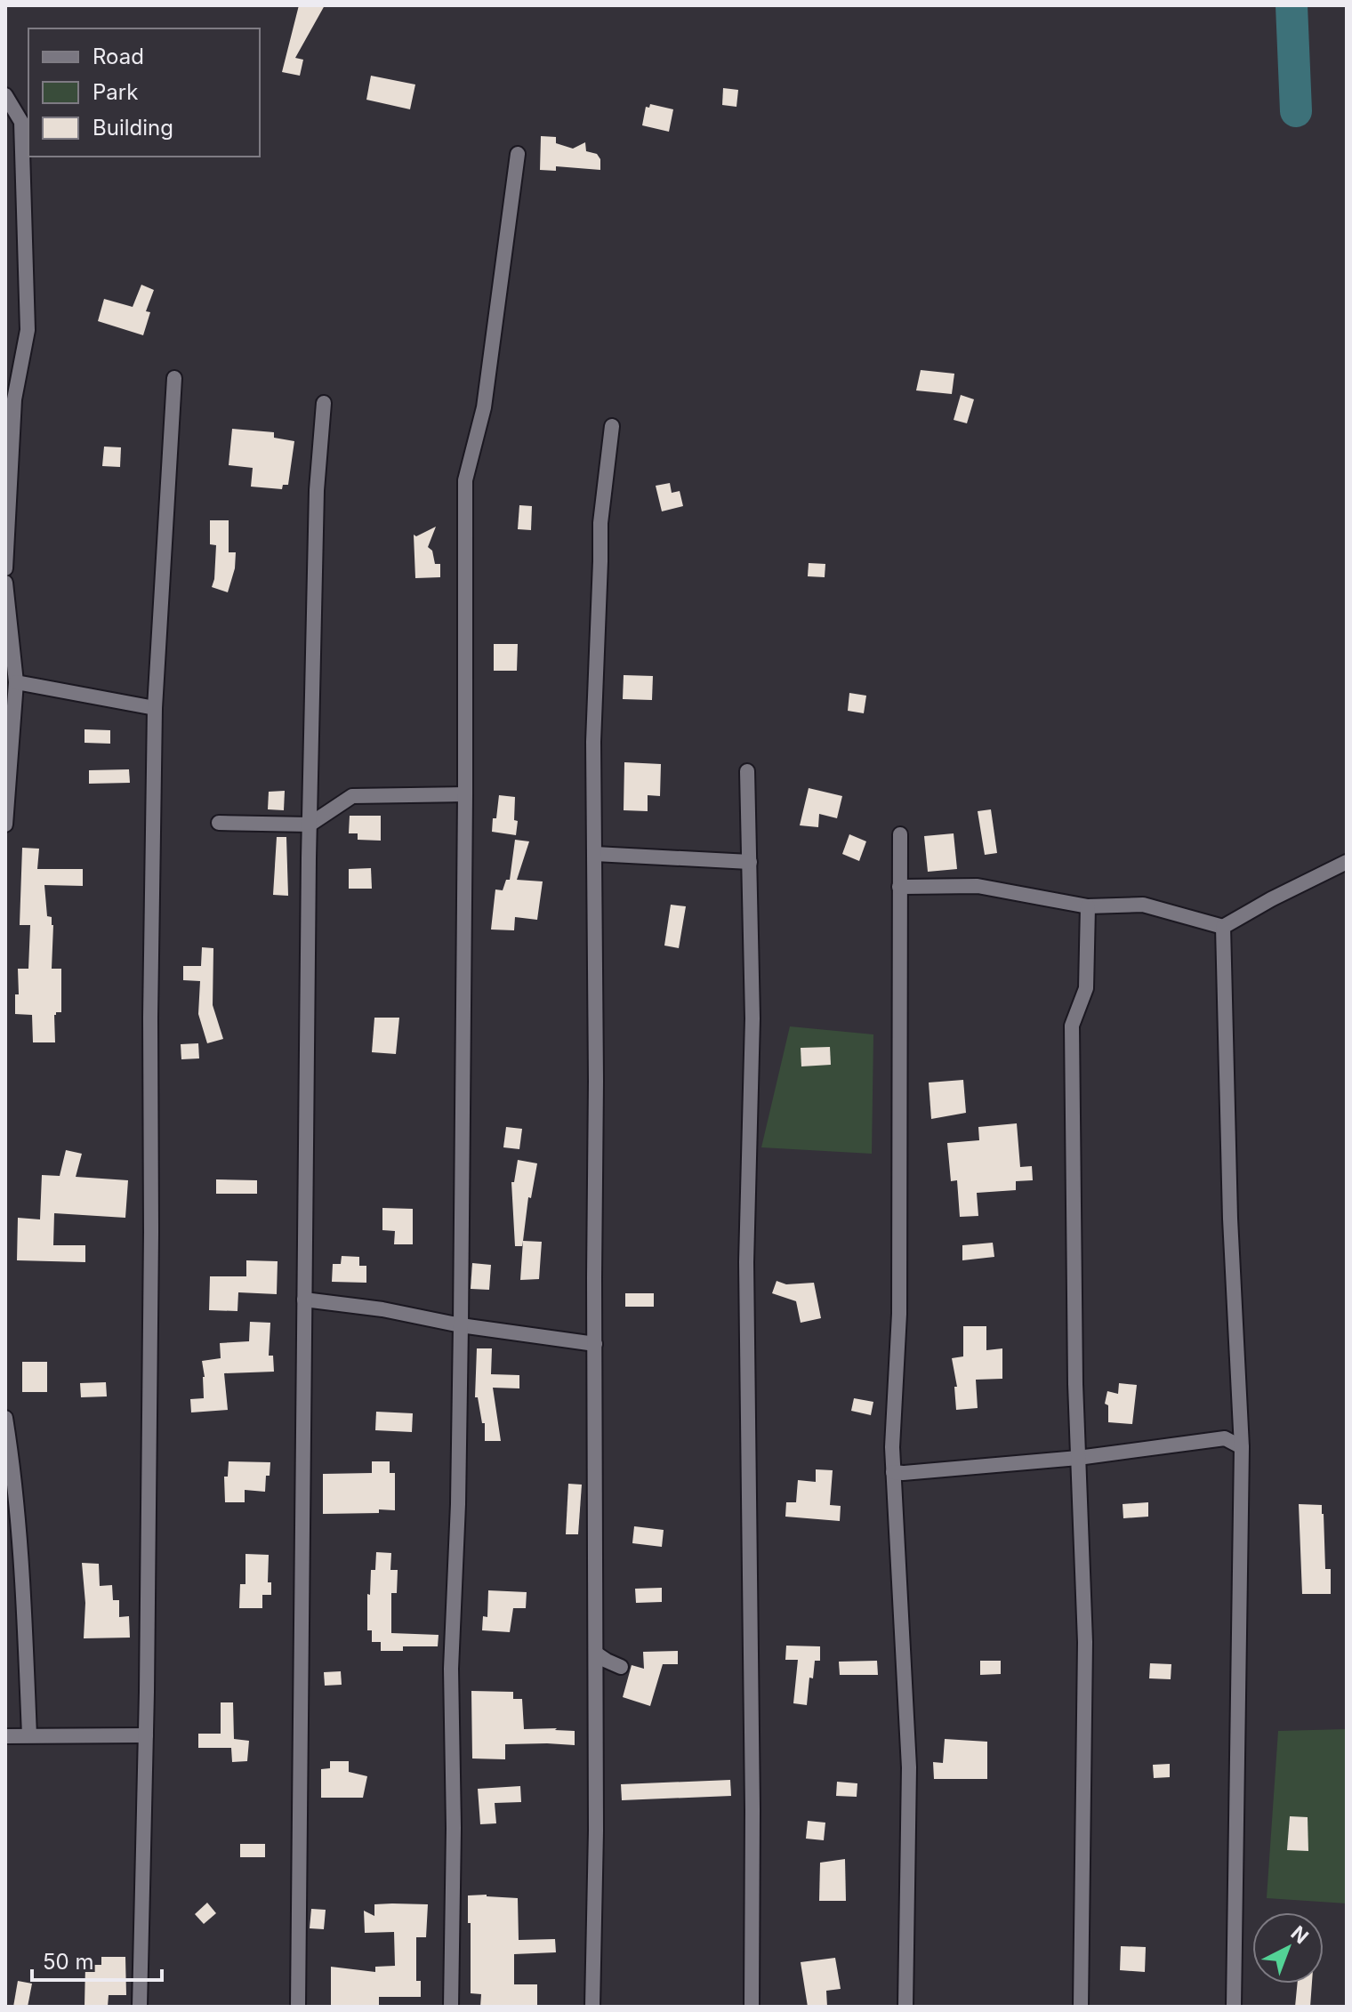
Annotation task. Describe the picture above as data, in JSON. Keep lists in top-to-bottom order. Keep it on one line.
{"legend":["Road","Park","Building"],"scale_bar":"50 m","north":"top right"}
